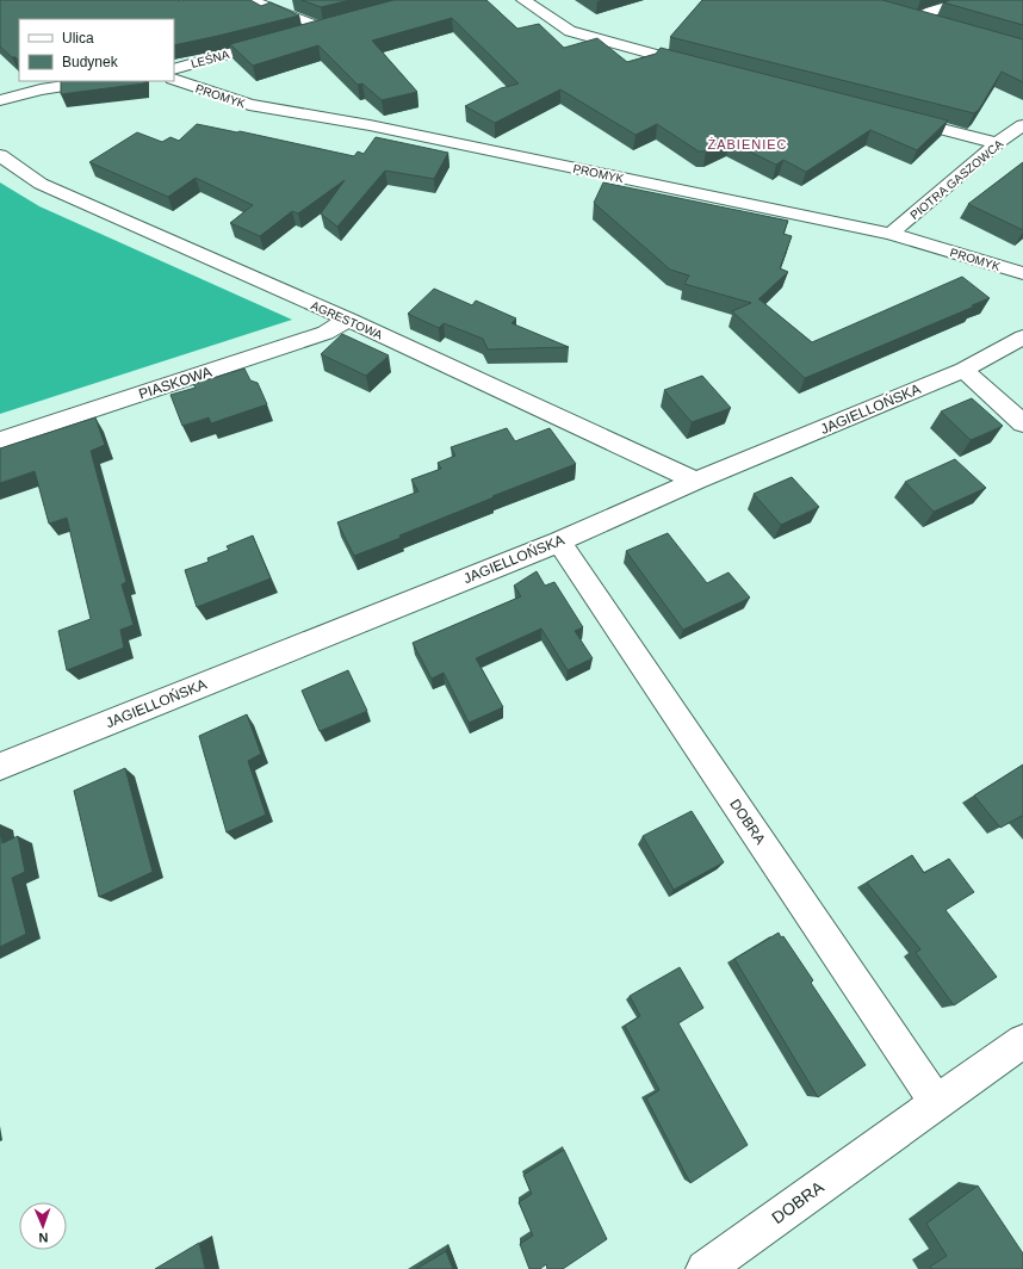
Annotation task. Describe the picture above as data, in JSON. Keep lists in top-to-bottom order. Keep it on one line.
{"streets":{"street":["LEŚNA","PROMYK","PIOTRA GASZOWCA","AGRESTOWA","PIASKOWA","JAGIELLOŃSKA","DOBRA"]},"crossings":[["PROMYK","PIOTRA GASZOWCA"],["AGRESTOWA","PIASKOWA"],["AGRESTOWA","JAGIELLOŃSKA"],["JAGIELLOŃSKA","DOBRA"]],"districts":["ŻABIENIEC"],"legend":["Ulica","Budynek"],"north":"bottom"}
